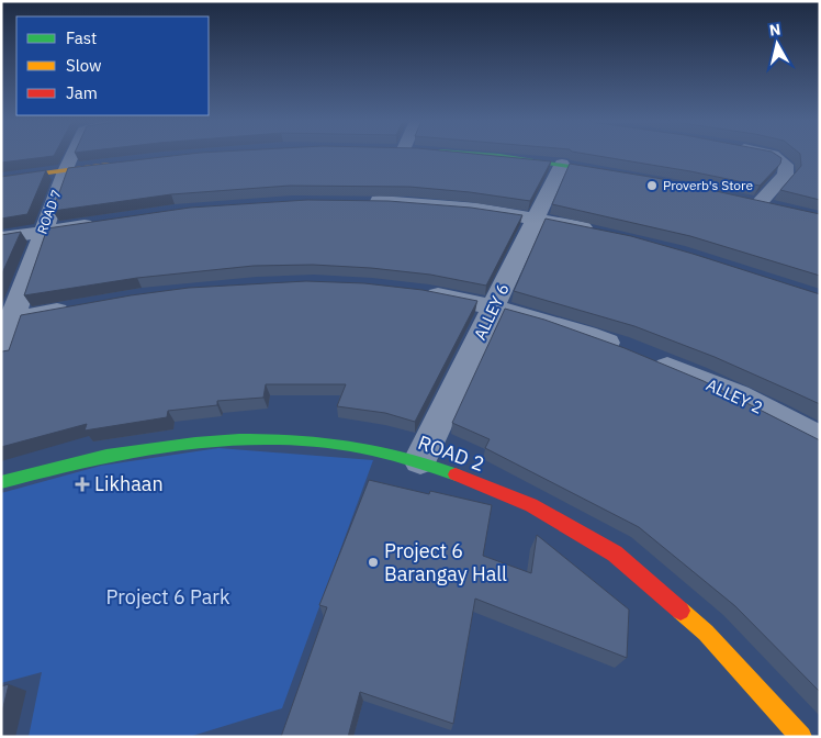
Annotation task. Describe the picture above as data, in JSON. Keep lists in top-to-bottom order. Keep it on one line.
{"streets":{"street":["ROAD 7","ALLEY 6","ALLEY 2","ROAD 2"]},"crossings":[["ALLEY 6","ALLEY 2"],["ALLEY 6","ROAD 2"]],"parks":["Project 6 Park"],"places":{"other":["Proverb's Store","Project 6 Barangay Hall"],"health":["Likhaan"]},"legend":["Fast","Slow","Jam"],"north":"top"}
